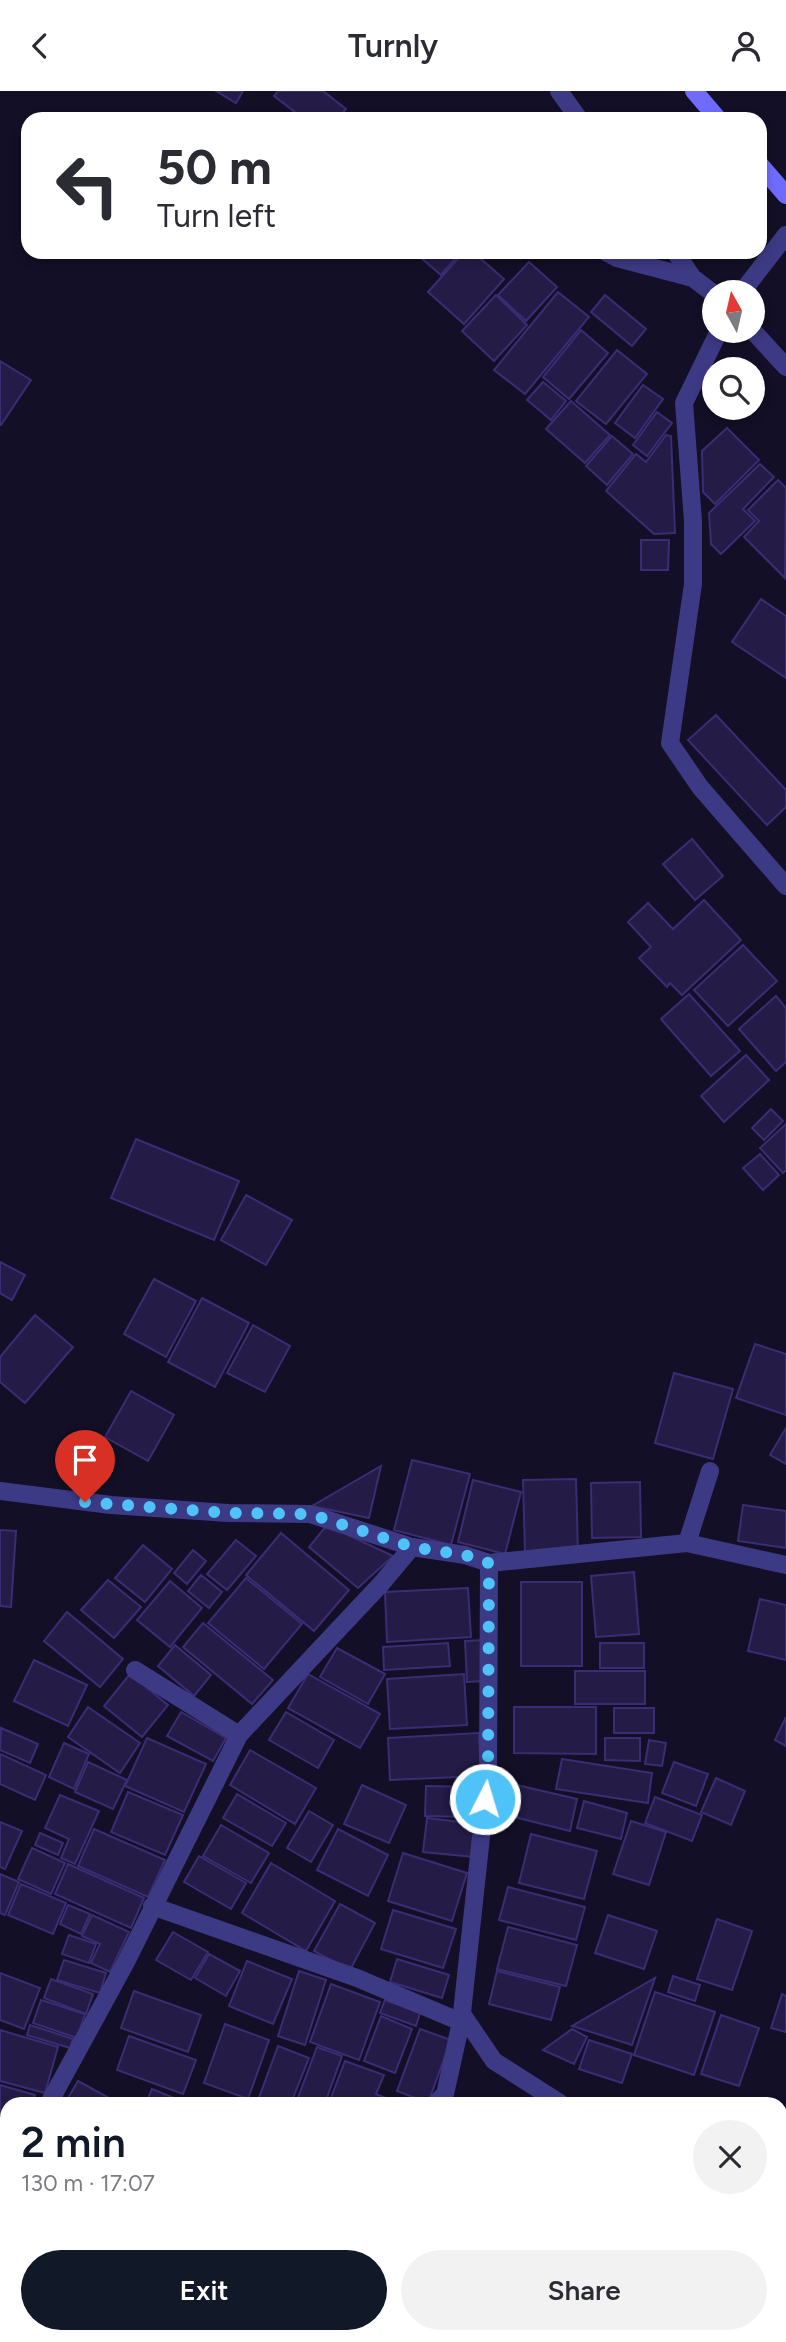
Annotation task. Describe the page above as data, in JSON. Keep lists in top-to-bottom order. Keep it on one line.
{"north":"top","page":{"header":"Turnly","turn":["50 m","Turn left"],"heading":["2 min","130 m · 17:07"],"buttons":["Exit","Share"]}}
